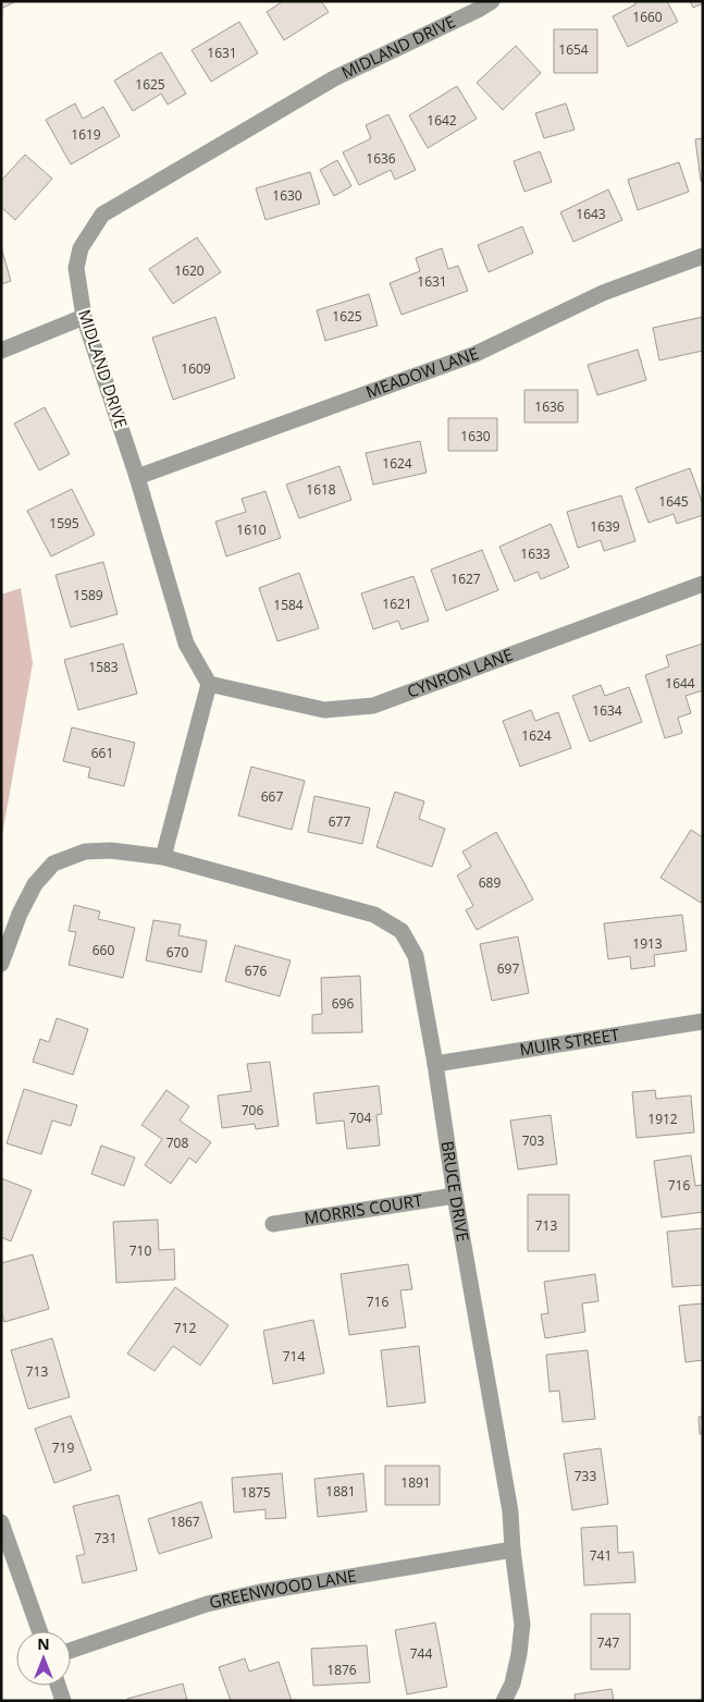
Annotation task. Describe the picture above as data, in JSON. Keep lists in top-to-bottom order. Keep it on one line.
{"streets":{"street":["MIDLAND DRIVE","MEADOW LANE","CYNRON LANE","MUIR STREET","BRUCE DRIVE","MORRIS COURT","GREENWOOD LANE"]},"crossings":[["MIDLAND DRIVE","MEADOW LANE"],["MIDLAND DRIVE","CYNRON LANE"],["MUIR STREET","BRUCE DRIVE"],["BRUCE DRIVE","MORRIS COURT"],["BRUCE DRIVE","GREENWOOD LANE"]],"house_numbers":["1660","1654","1631","1625","1642","1619","1636","1630","1643","1620","1631","1625","1609","1636","1630","1624","1618","1645","1595","1639","1610","1633","1627","1589","1621","1584","1583","1644","1634","1624","661","667","677","689","1913","660","670","697","676","696","706","704","1912","703","708","716","713","710","716","712","714","713","719","733","1891","1881","1875","1867","731","741","747","744","1876"],"north":"top"}
